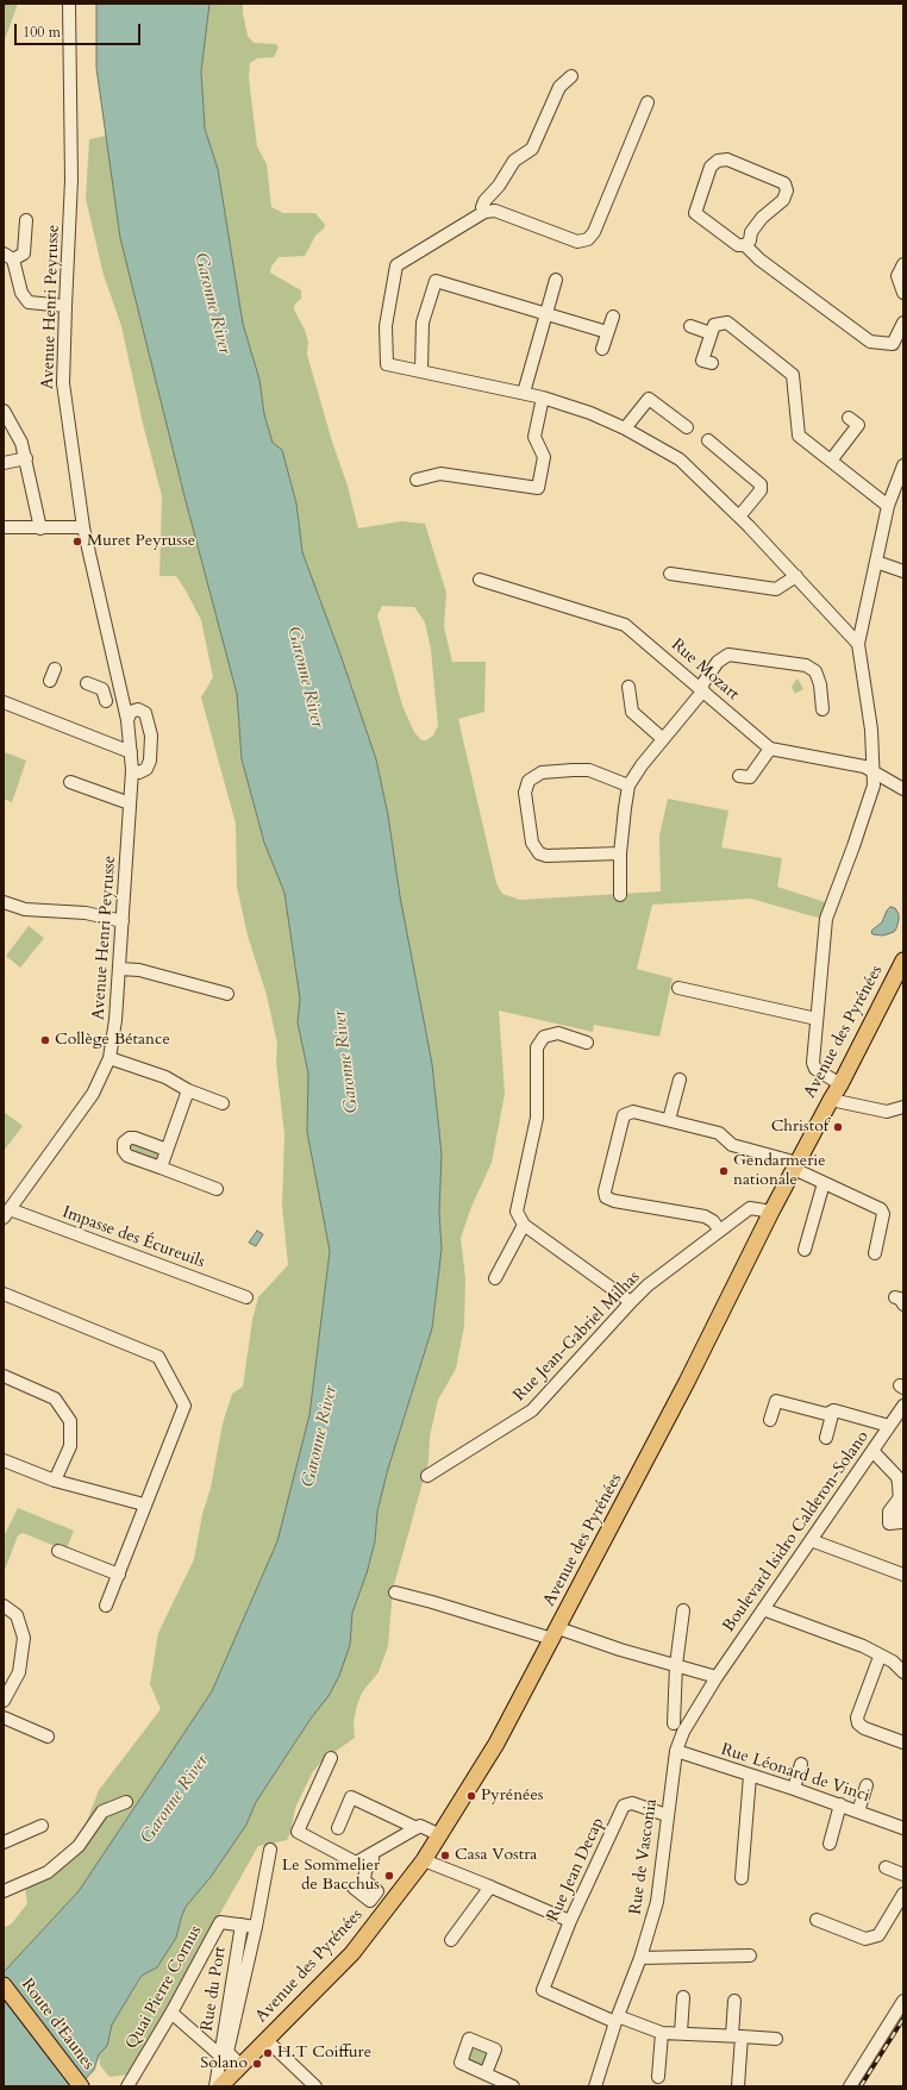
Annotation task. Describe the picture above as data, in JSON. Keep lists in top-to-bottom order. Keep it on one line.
{"streets":{"main road":["Avenue des Pyrénées","Route d'Eaunes"],"street":["Avenue Henri Peyrusse","Rue Mozart","Impasse des Écureuils","Rue Jean-Gabriel Milhas","Boulevard Isidro Calderon-Solano","Rue Léonard de Vinci","Rue de Vasconia","Rue Jean Decap","Quai Pierre Cornus","Rue du Port"]},"crossings":[["Avenue Henri Peyrusse","Impasse des Écureuils"],["Avenue des Pyrénées","Rue Jean-Gabriel Milhas"],["Boulevard Isidro Calderon-Solano","Rue de Vasconia"],["Rue Léonard de Vinci","Rue de Vasconia"],["Rue de Vasconia","Rue Jean Decap"],["Quai Pierre Cornus","Rue du Port"]],"water":["Garonne River"],"places":["Muret Peyrusse","Collège Bétance","Christof","Gendarmerie nationale","Pyrénées","Casa Vostra","Le Sommelier de Bacchus","H.T Coiffure","Solano"],"scale_bar":"100 m"}
